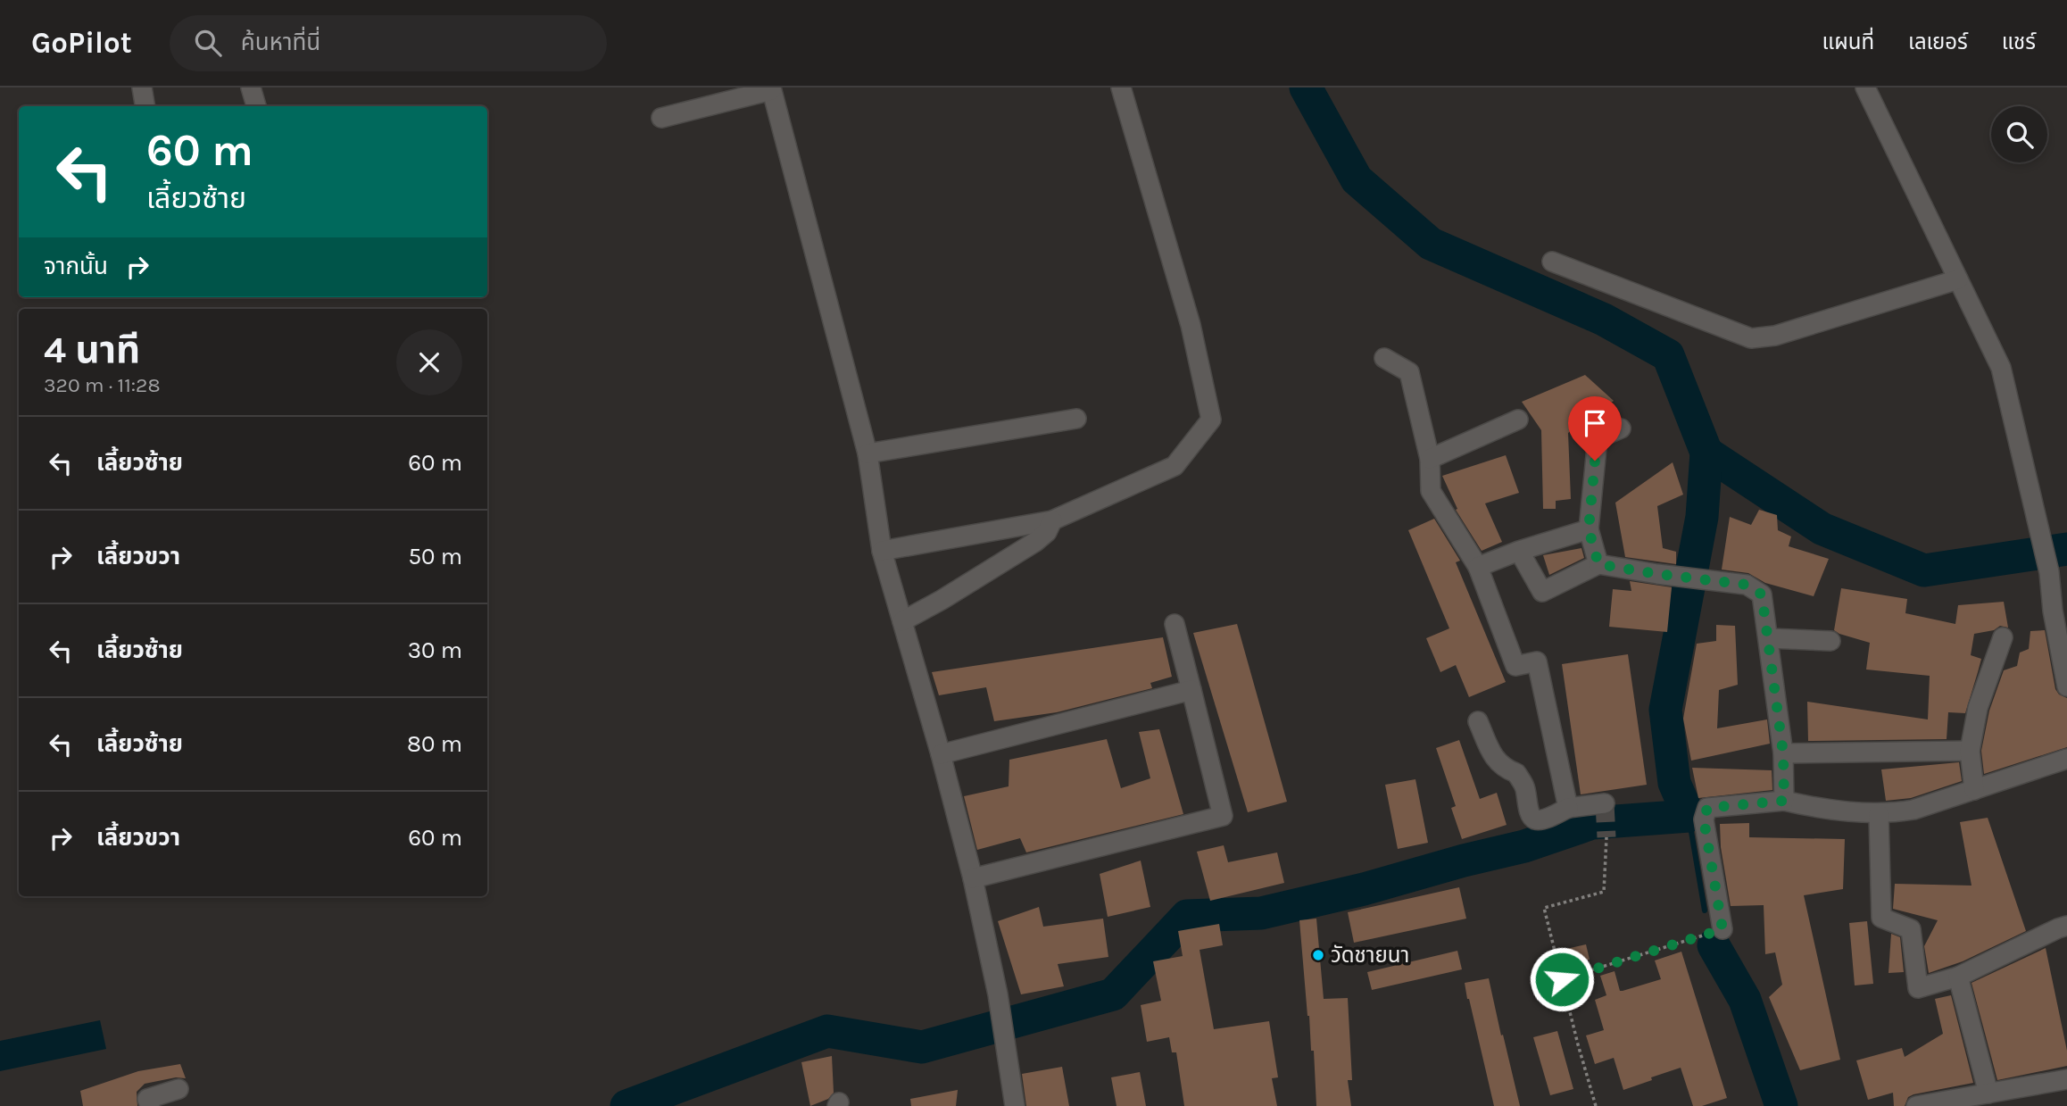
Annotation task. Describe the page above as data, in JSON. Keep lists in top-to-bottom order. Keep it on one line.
{"places":["วัดชายนา"],"page":{"header":"GoPilot","search":"ค้นหาที่นี่","nav":["แผนที่","เลเยอร์","แชร์"],"turn":["60 m","เลี้ยวซ้าย"],"then":"จากนั้น","heading":["4 นาที","320 m · 11:28"],"list":[{"name":"เลี้ยวซ้าย","value":"60 m"},{"name":"เลี้ยวขวา","value":"50 m"},{"name":"เลี้ยวซ้าย","value":"30 m"},{"name":"เลี้ยวซ้าย","value":"80 m"},{"name":"เลี้ยวขวา","value":"60 m"}]}}
